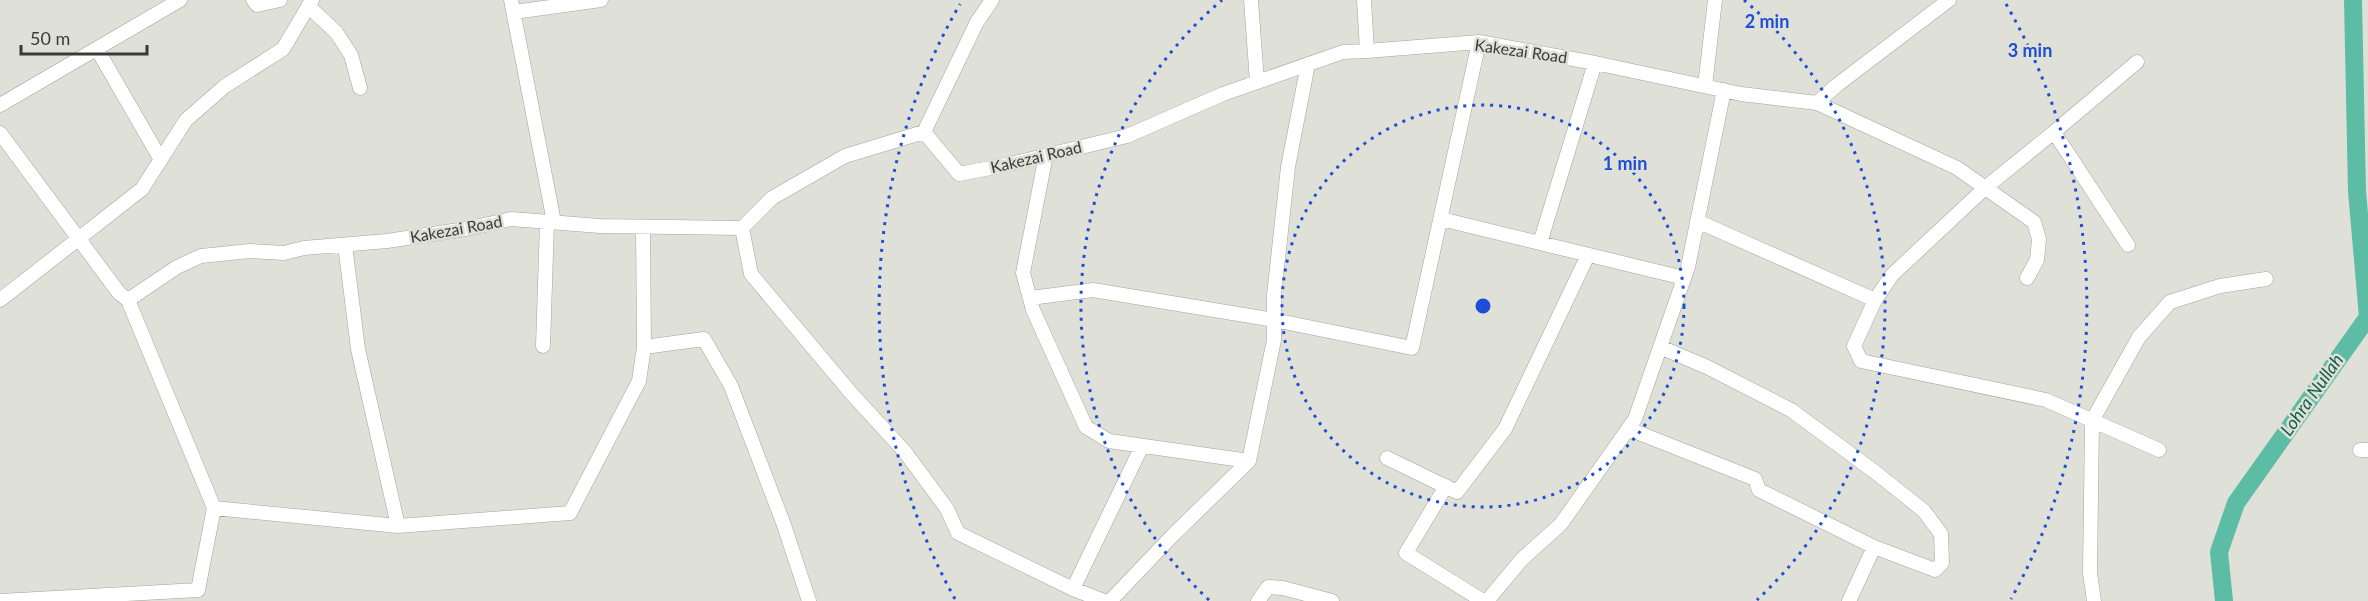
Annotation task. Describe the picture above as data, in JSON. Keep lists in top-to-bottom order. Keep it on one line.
{"streets":{"street":["Kakezai Road"]},"water":["Lohra Nullah"],"scale_bar":"50 m","rings":["2 min","3 min","1 min"]}
